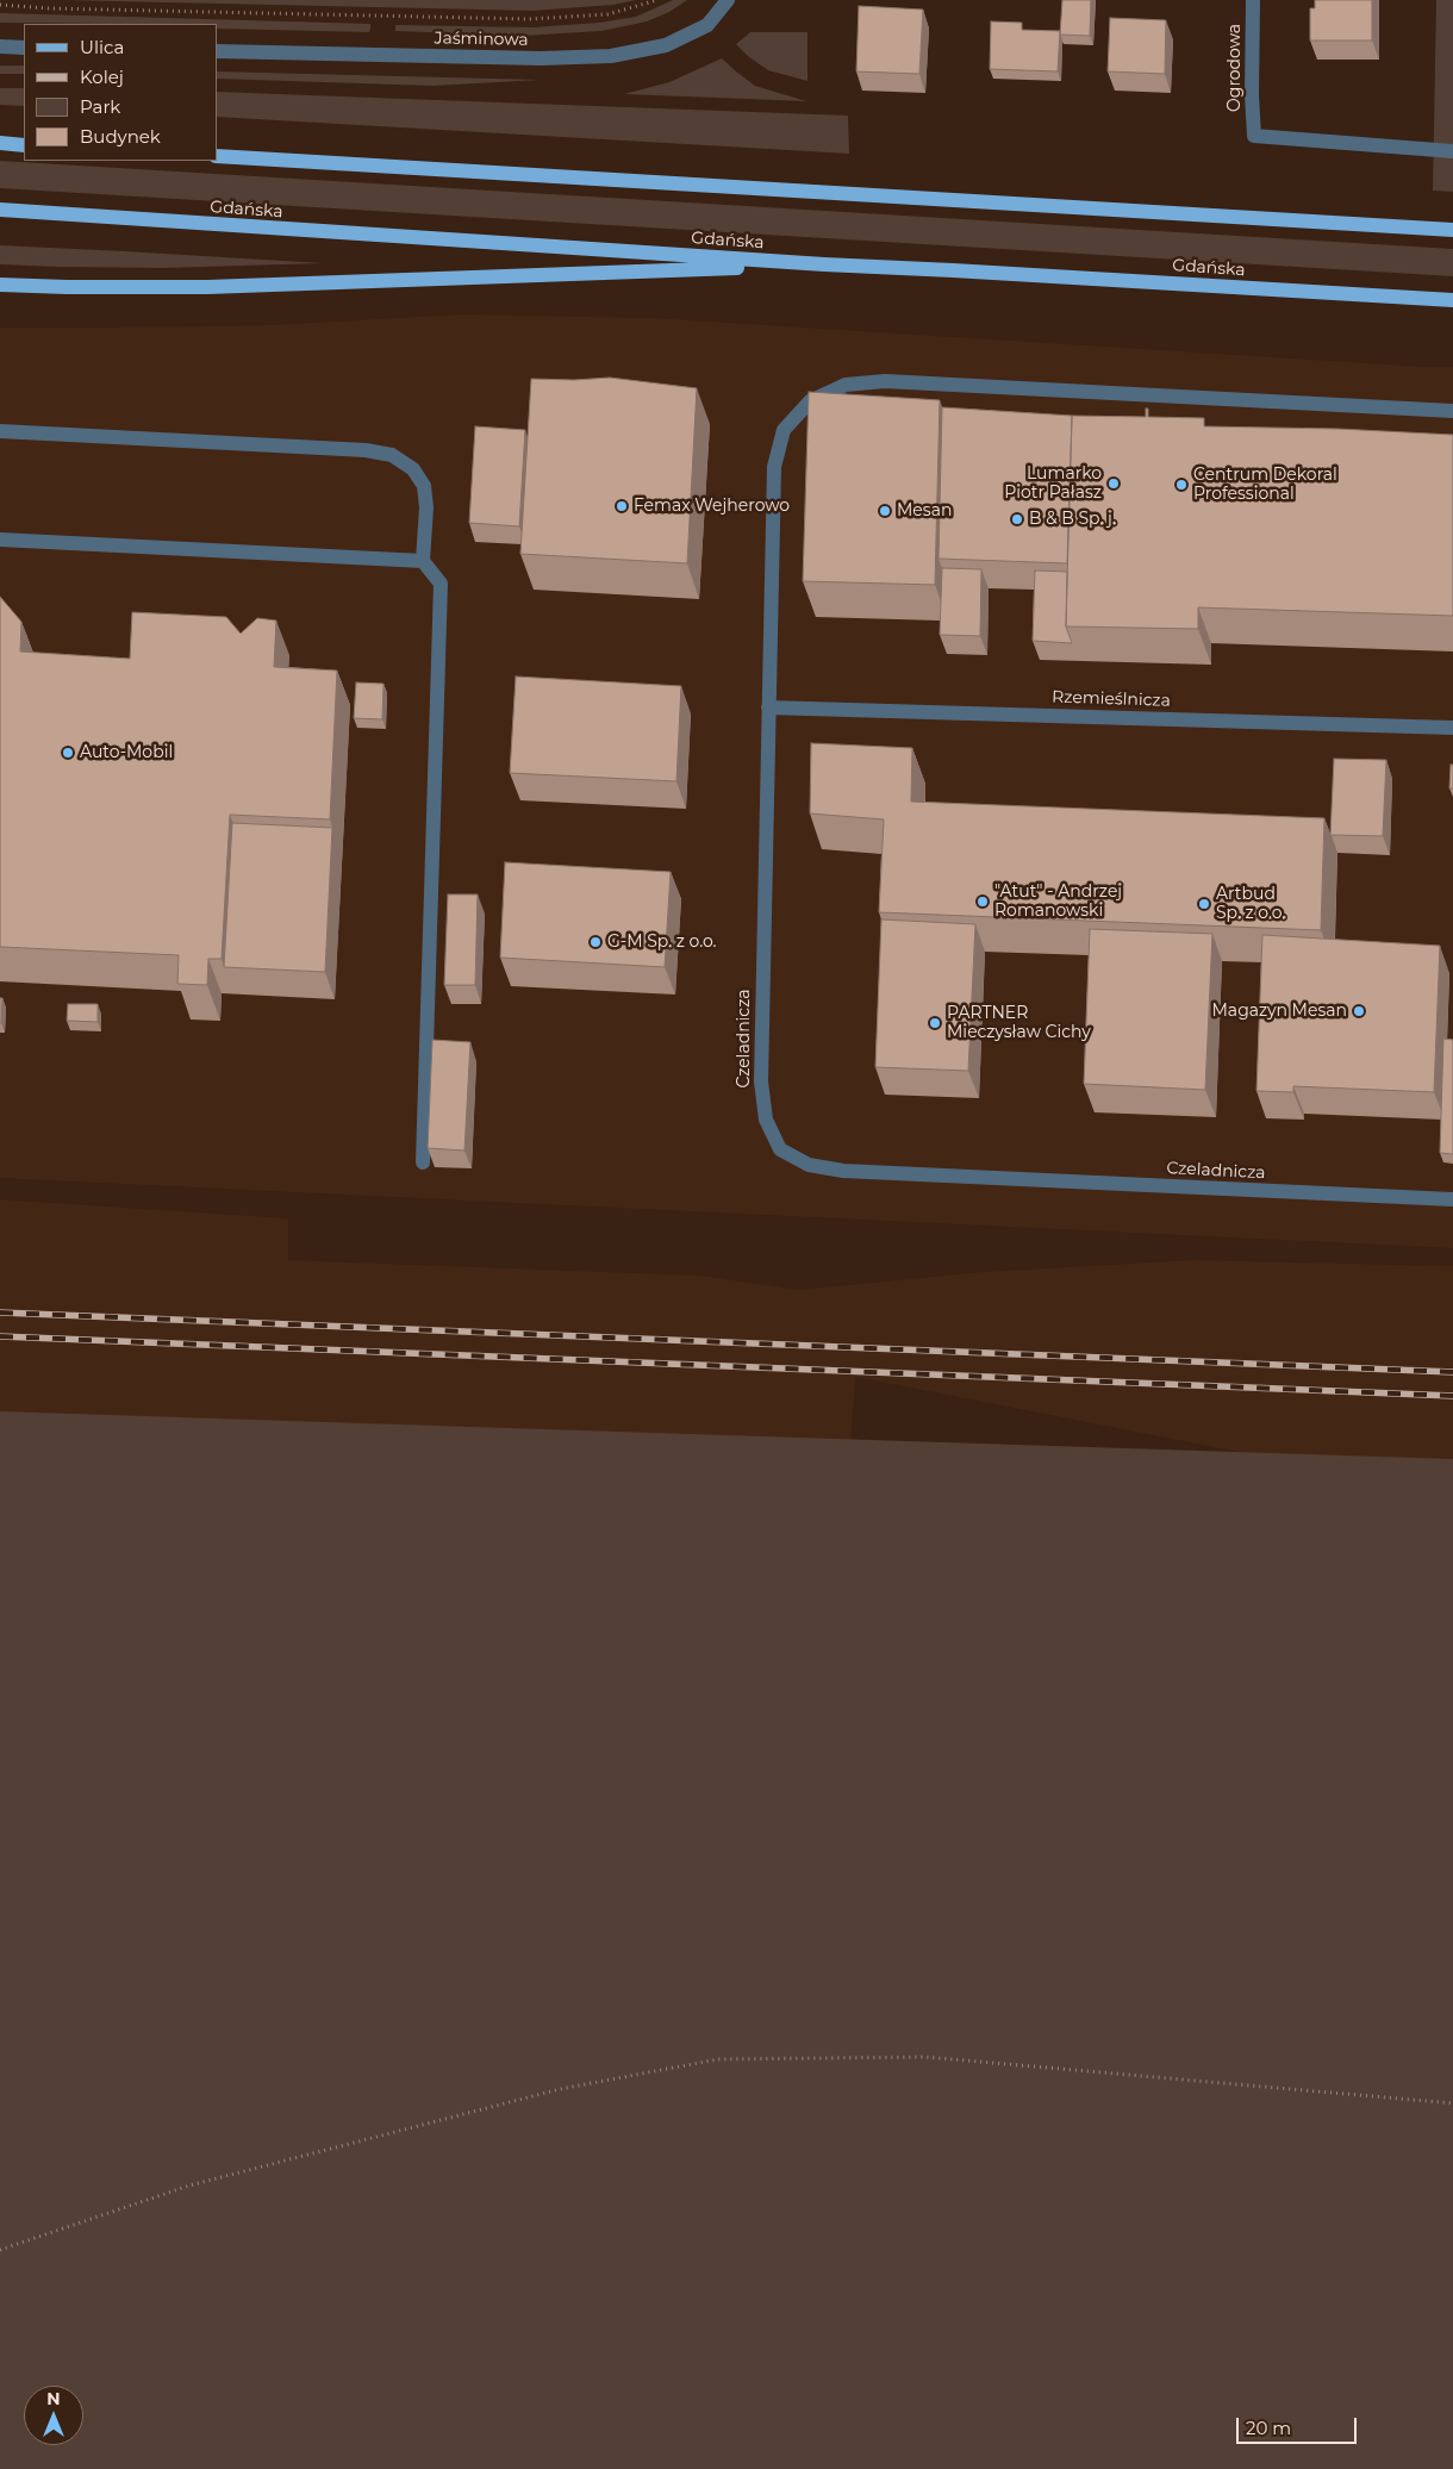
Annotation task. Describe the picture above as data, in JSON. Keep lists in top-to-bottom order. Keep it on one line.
{"streets":{"main road":["Gdańska"],"street":["Jaśminowa","Ogrodowa","Rzemieślnicza","Czeladnicza"]},"crossings":[["Rzemieślnicza","Czeladnicza"]],"places":["Lumarko Piotr Pałasz","Centrum Dekoral Professional","Femax Wejherowo","Mesan","B & B Sp. j.","Auto-Mobil","\"Atut\" - Andrzej Romanowski","Artbud Sp. z o.o.","G-M Sp. z o.o.","Magazyn Mesan","PARTNER Mieczysław Cichy"],"legend":["Ulica","Kolej","Park","Budynek"],"scale_bar":"20 m","north":"top"}
